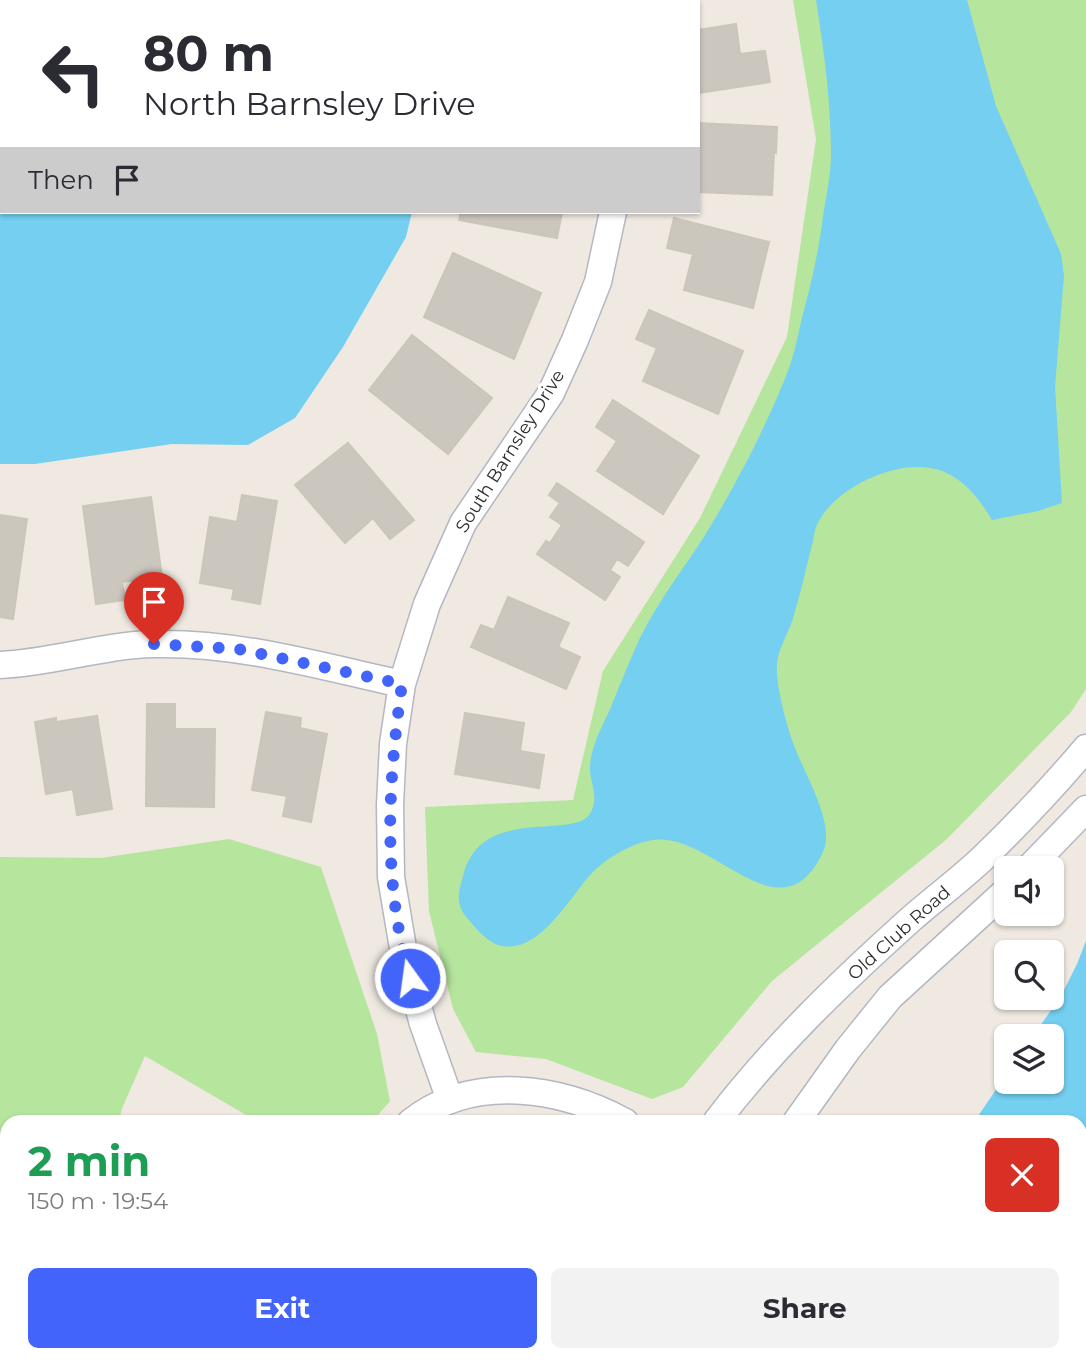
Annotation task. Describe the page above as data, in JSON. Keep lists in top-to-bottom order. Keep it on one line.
{"streets":{"street":["South Barnsley Drive","Old Club Road"]},"page":{"turn":["80 m","North Barnsley Drive"],"then":"Then","heading":["2 min","150 m · 19:54"],"buttons":["Exit","Share"]}}
